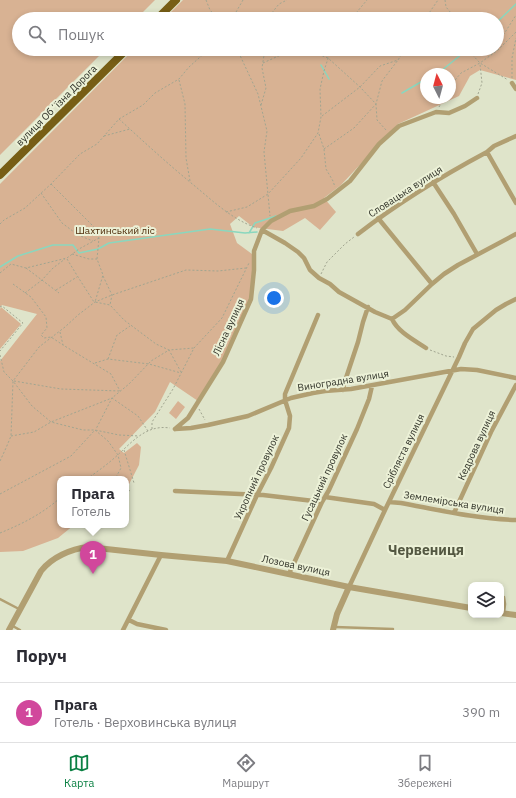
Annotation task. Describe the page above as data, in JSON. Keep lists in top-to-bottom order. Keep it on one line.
{"streets":{"highway":["вулиця Обʼїзна Дорога"],"street":["Словацька вулиця","Лісна вулиця","Виноградна вулиця","Кедрова вулиця","Срібляста вулиця","Укропний провулок","Гусацький провулок","Землемірська вулиця","Лозова вулиця"]},"crossings":[["Лісна вулиця","Виноградна вулиця"],["Виноградна вулиця","Срібляста вулиця"],["Виноградна вулиця","Укропний провулок"],["Виноградна вулиця","Гусацький провулок"],["Кедрова вулиця","Землемірська вулиця"],["Срібляста вулиця","Землемірська вулиця"],["Срібляста вулиця","Лозова вулиця"],["Укропний провулок","Лозова вулиця"],["Гусацький провулок","Лозова вулиця"]],"districts":["Червениця"],"parks":["Шахтинський ліс"],"north":"top","page":{"search":"Пошук","popup":["Прага","Готель"],"pins":"1","heading":"Поруч","list":[{"mark":"1","name":"Прага","note":"Готель · Верховинська вулиця","value":"390 m"}],"nav":["Карта","Маршрут","Збережені"]}}
